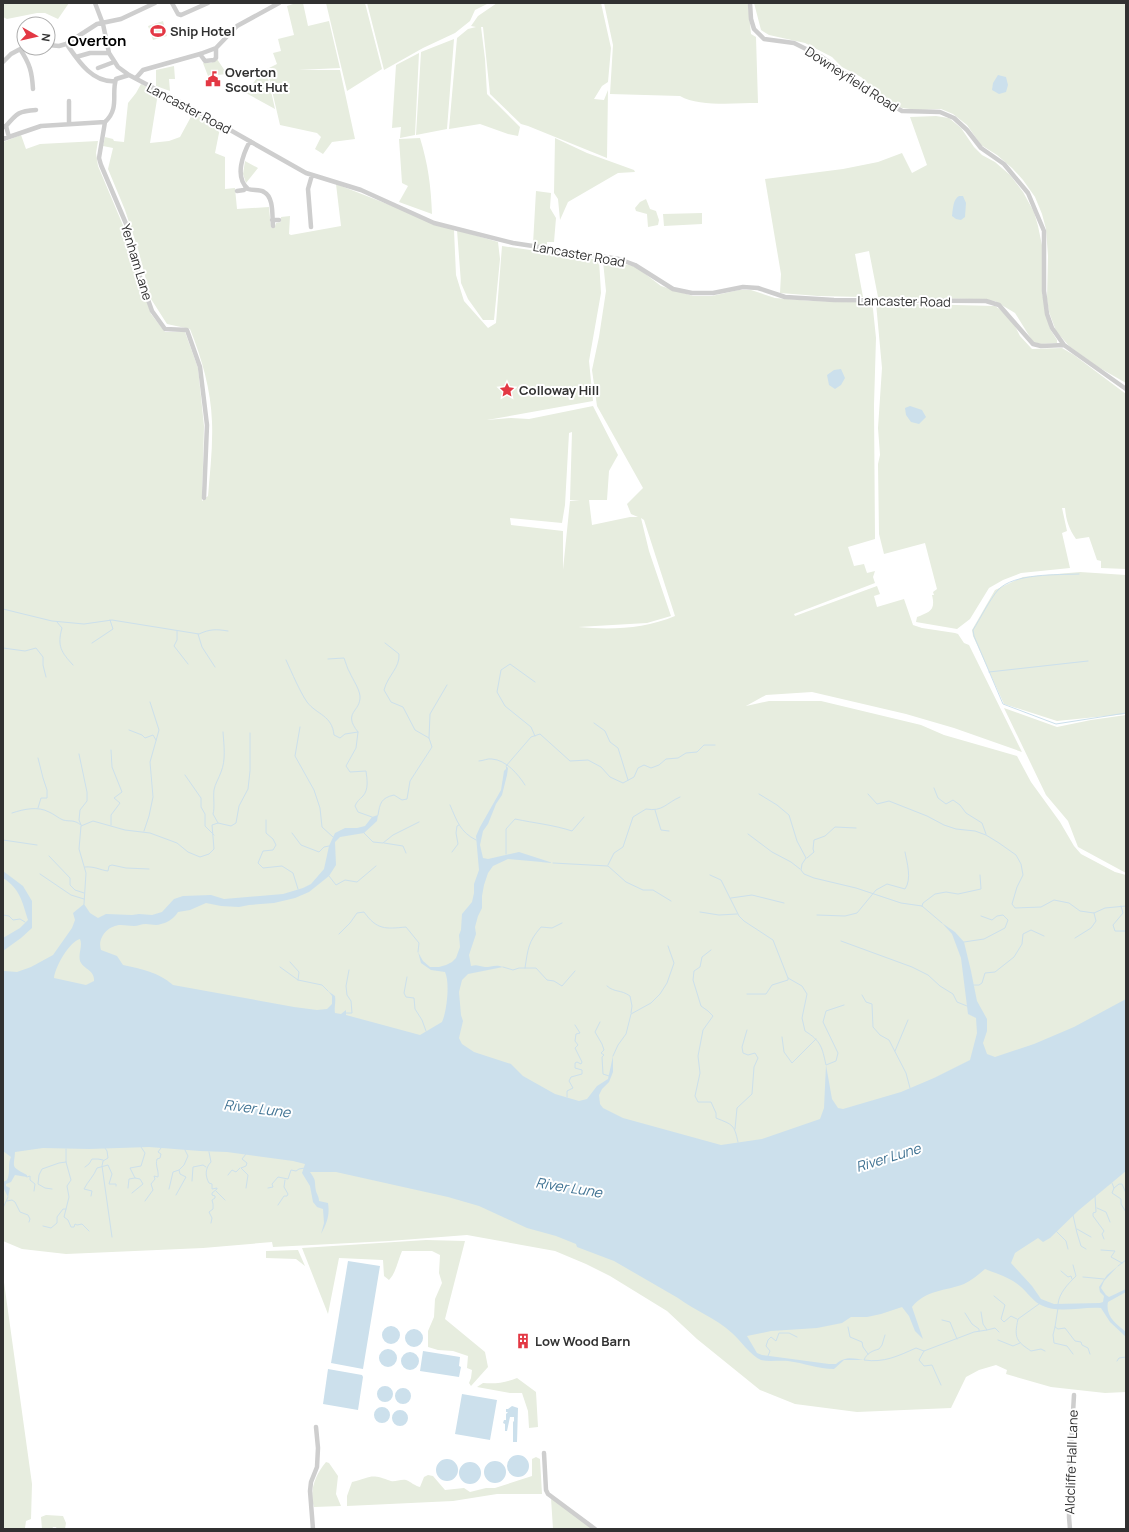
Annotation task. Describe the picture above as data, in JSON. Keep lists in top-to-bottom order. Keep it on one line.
{"streets":{"street":["Downeyfield Road","Lancaster Road","Yenham Lane","Aldcliffe Hall Lane"]},"crossings":[["Downeyfield Road","Lancaster Road"]],"districts":["Overton"],"water":["River Lune"],"places":{"sports":["Ship Hotel"],"public building":["Overton Scout Hut"],"place":["Colloway Hill"],"building":["Low Wood Barn"]},"north":"right"}
